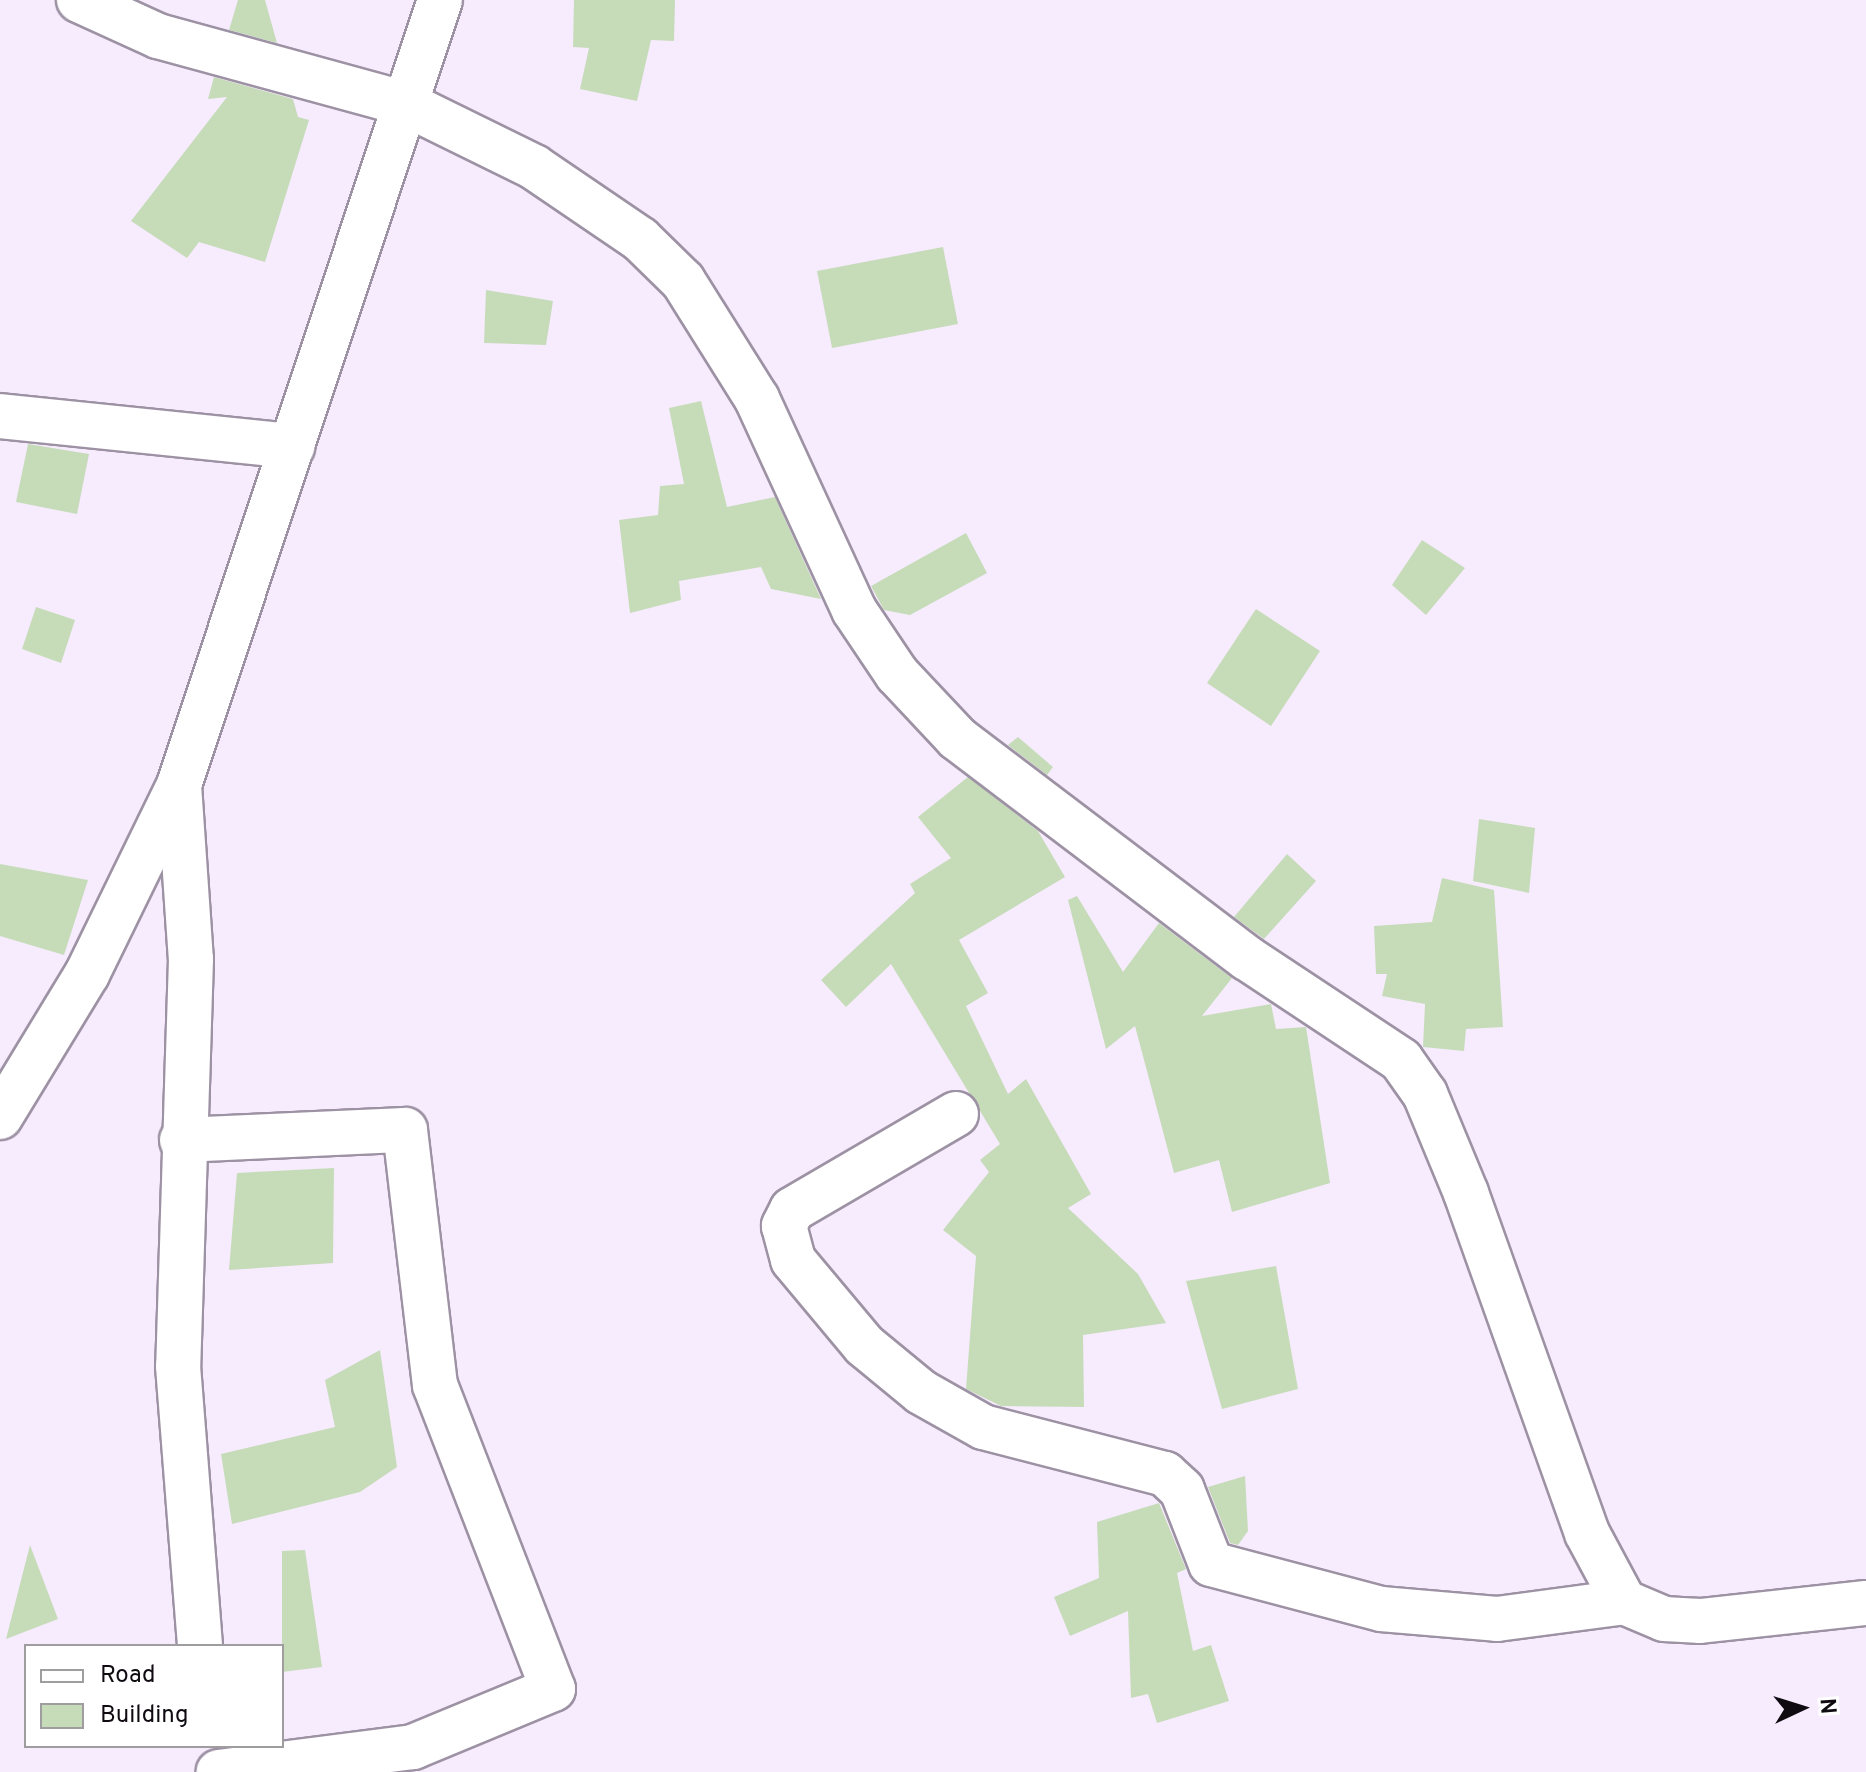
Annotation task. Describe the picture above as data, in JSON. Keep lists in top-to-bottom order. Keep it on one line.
{"legend":["Road","Building"],"north":"right"}
